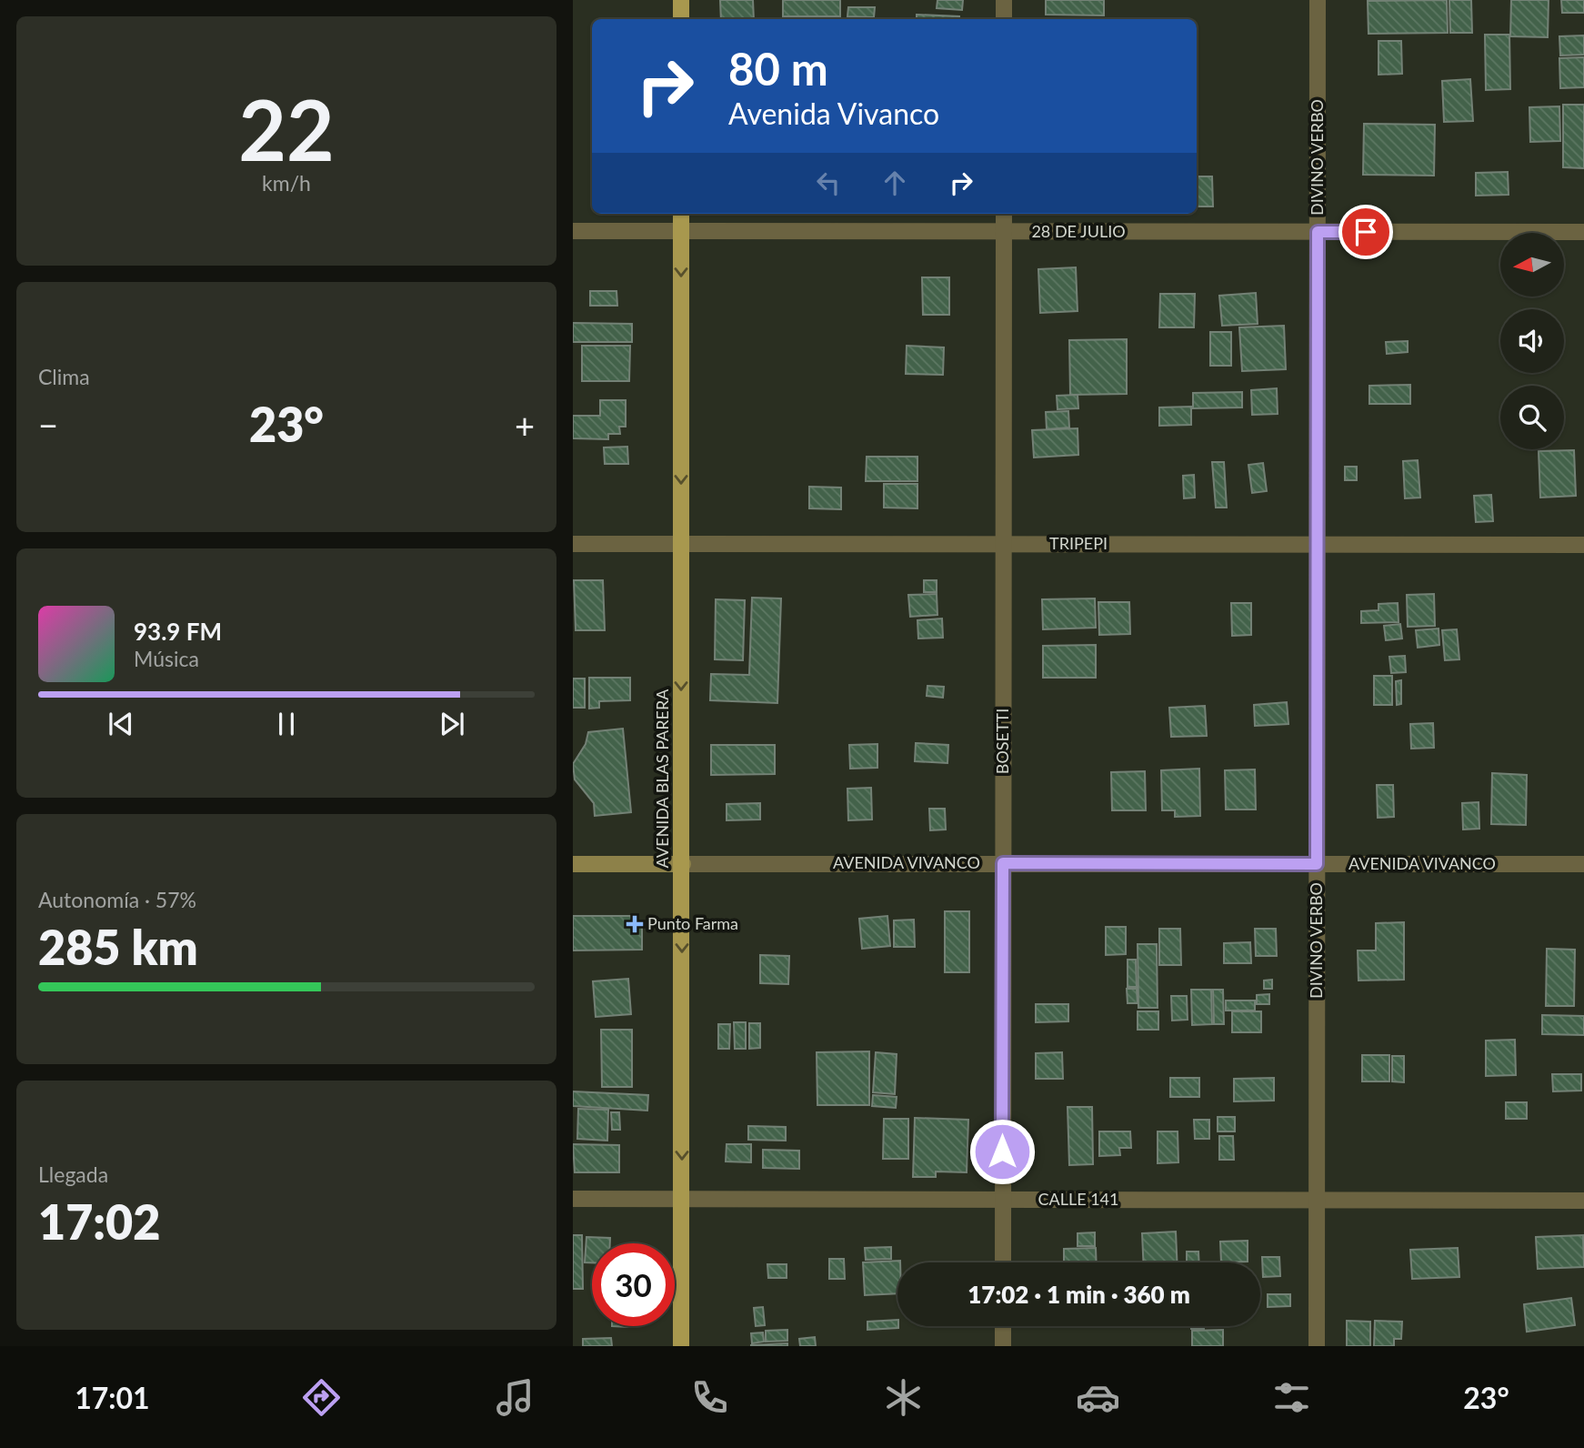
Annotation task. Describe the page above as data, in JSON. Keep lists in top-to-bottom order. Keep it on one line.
{"streets":{"main road":["AVENIDA BLAS PARERA","AVENIDA VIVANCO"],"street":["DIVINO VERBO","28 DE JULIO","TRIPEPI","BOSETTI","CALLE 141"]},"crossings":[["DIVINO VERBO","28 DE JULIO"],["DIVINO VERBO","TRIPEPI"],["DIVINO VERBO","AVENIDA VIVANCO"],["DIVINO VERBO","CALLE 141"],["28 DE JULIO","BOSETTI"],["28 DE JULIO","AVENIDA BLAS PARERA"],["TRIPEPI","BOSETTI"],["TRIPEPI","AVENIDA BLAS PARERA"],["BOSETTI","AVENIDA VIVANCO"],["BOSETTI","CALLE 141"],["AVENIDA BLAS PARERA","AVENIDA VIVANCO"],["AVENIDA BLAS PARERA","CALLE 141"]],"one_way":["AVENIDA BLAS PARERA"],"places":{"health":["Punto Farma"]},"north":"left","page":{"tile":[["22","km/h"],"Clima",["Autonomía · 57%","285 km"],["Llegada","17:02"]],"turn":["80 m","Avenida Vivanco"],"heat":["−","23°","+"],"song":["93.9 FM","Música"],"limit":"30","trip":"17:02 · 1 min · 360 m","tabs":["17:01","23°"]}}
